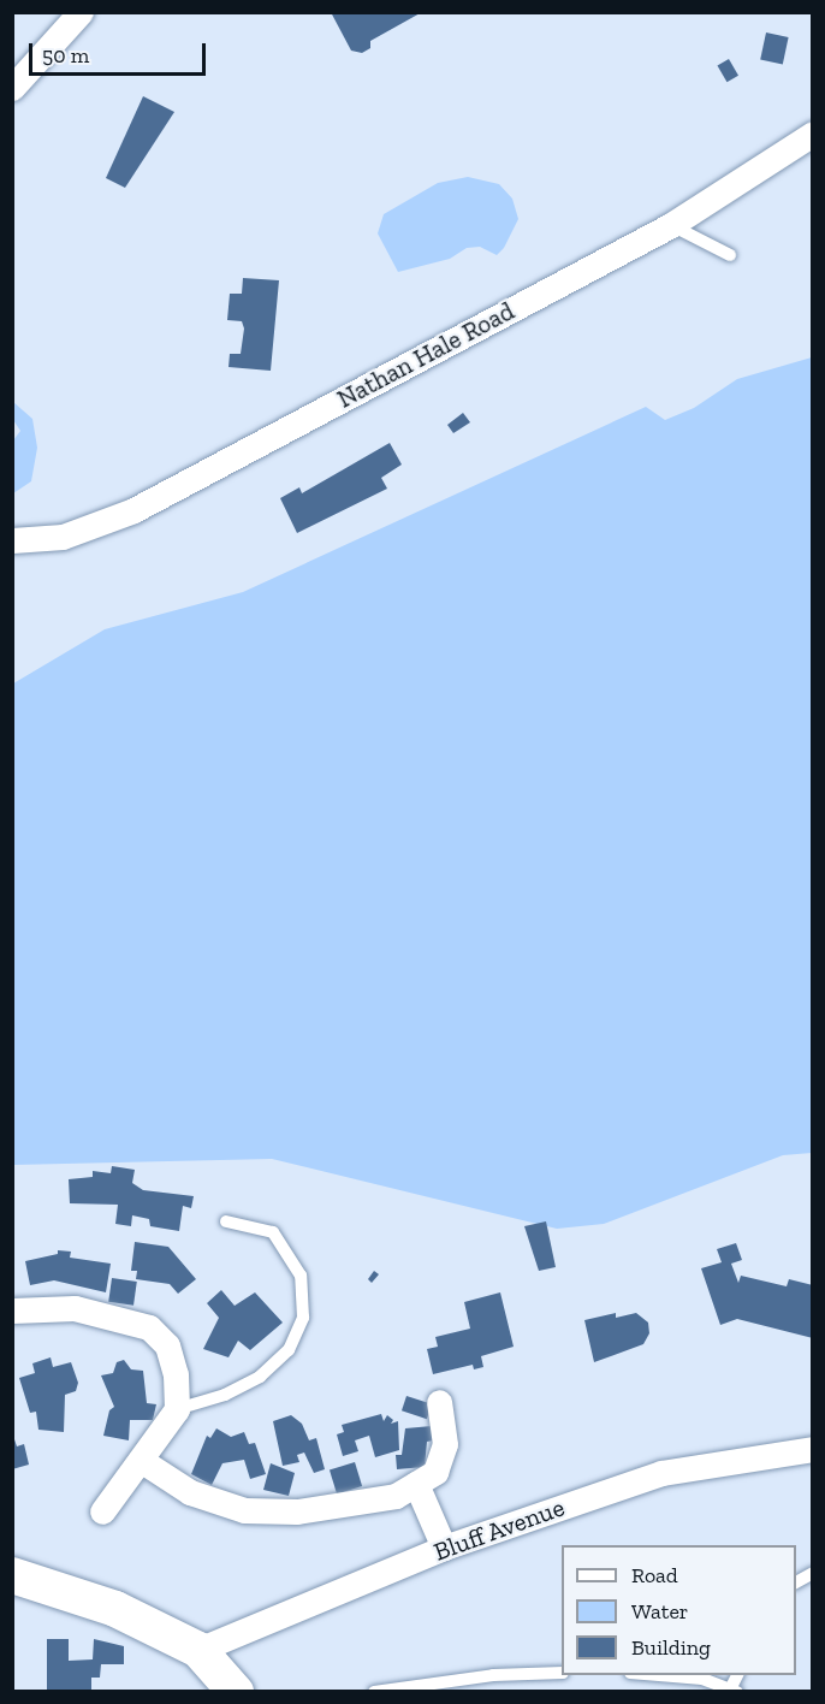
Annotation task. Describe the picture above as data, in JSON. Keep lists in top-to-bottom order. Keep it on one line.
{"streets":{"street":["Nathan Hale Road","Bluff Avenue"]},"legend":["Road","Water","Building"],"scale_bar":"50 m"}
